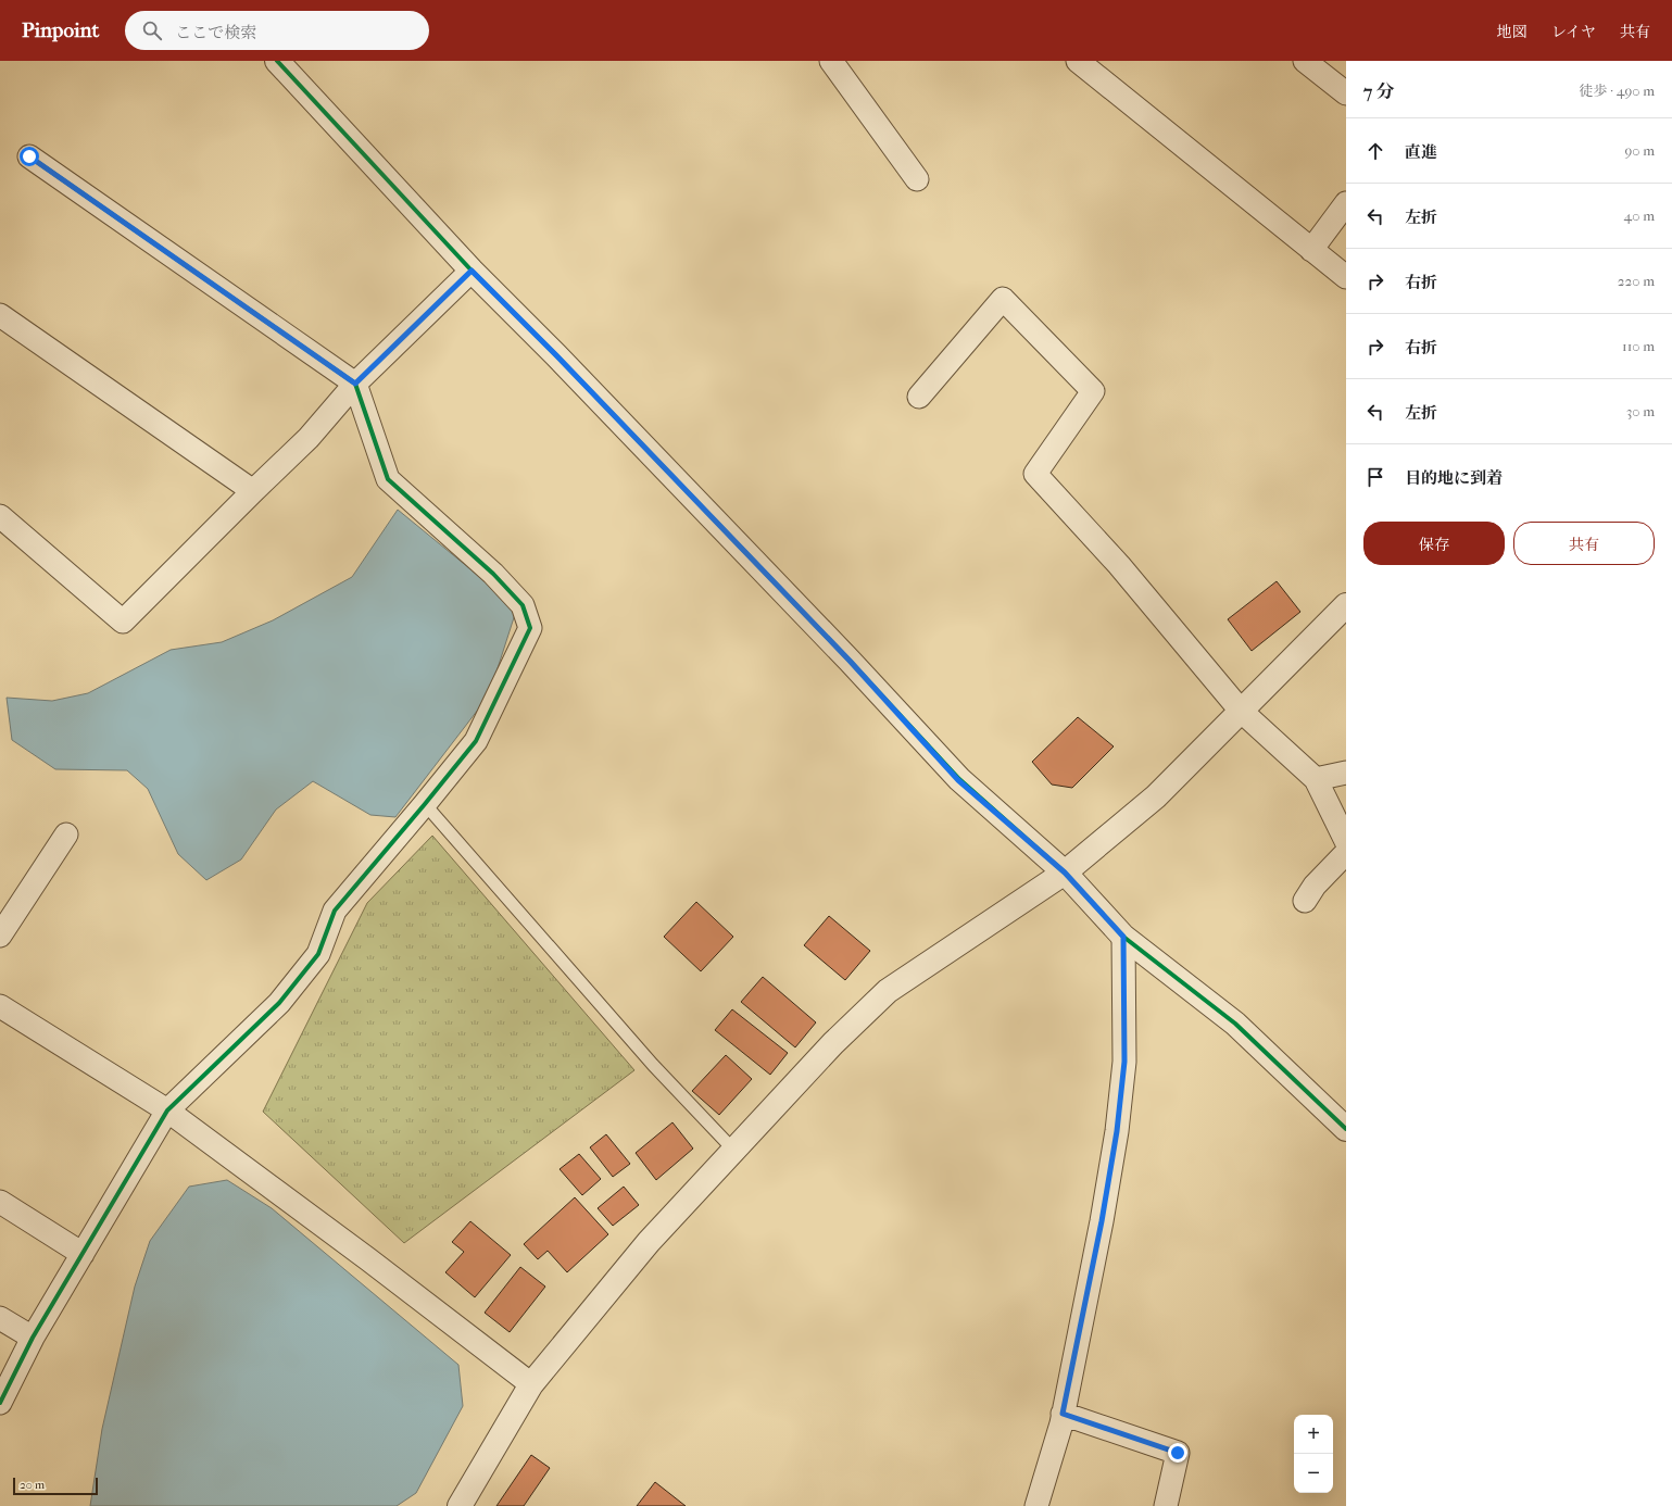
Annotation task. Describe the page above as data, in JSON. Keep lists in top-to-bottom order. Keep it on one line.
{"scale_bar":"20 m","page":{"header":"Pinpoint","search":"ここで検索","nav":["地図","レイヤ","共有"],"heading":["7 分","徒歩 · 490 m"],"list":[["直進","90 m"],["左折","40 m"],["右折","220 m"],["右折","110 m"],["左折","30 m"],"目的地に到着"],"buttons":["保存","共有"],"map_buttons":["+","−"],"scale":"20 m"}}
